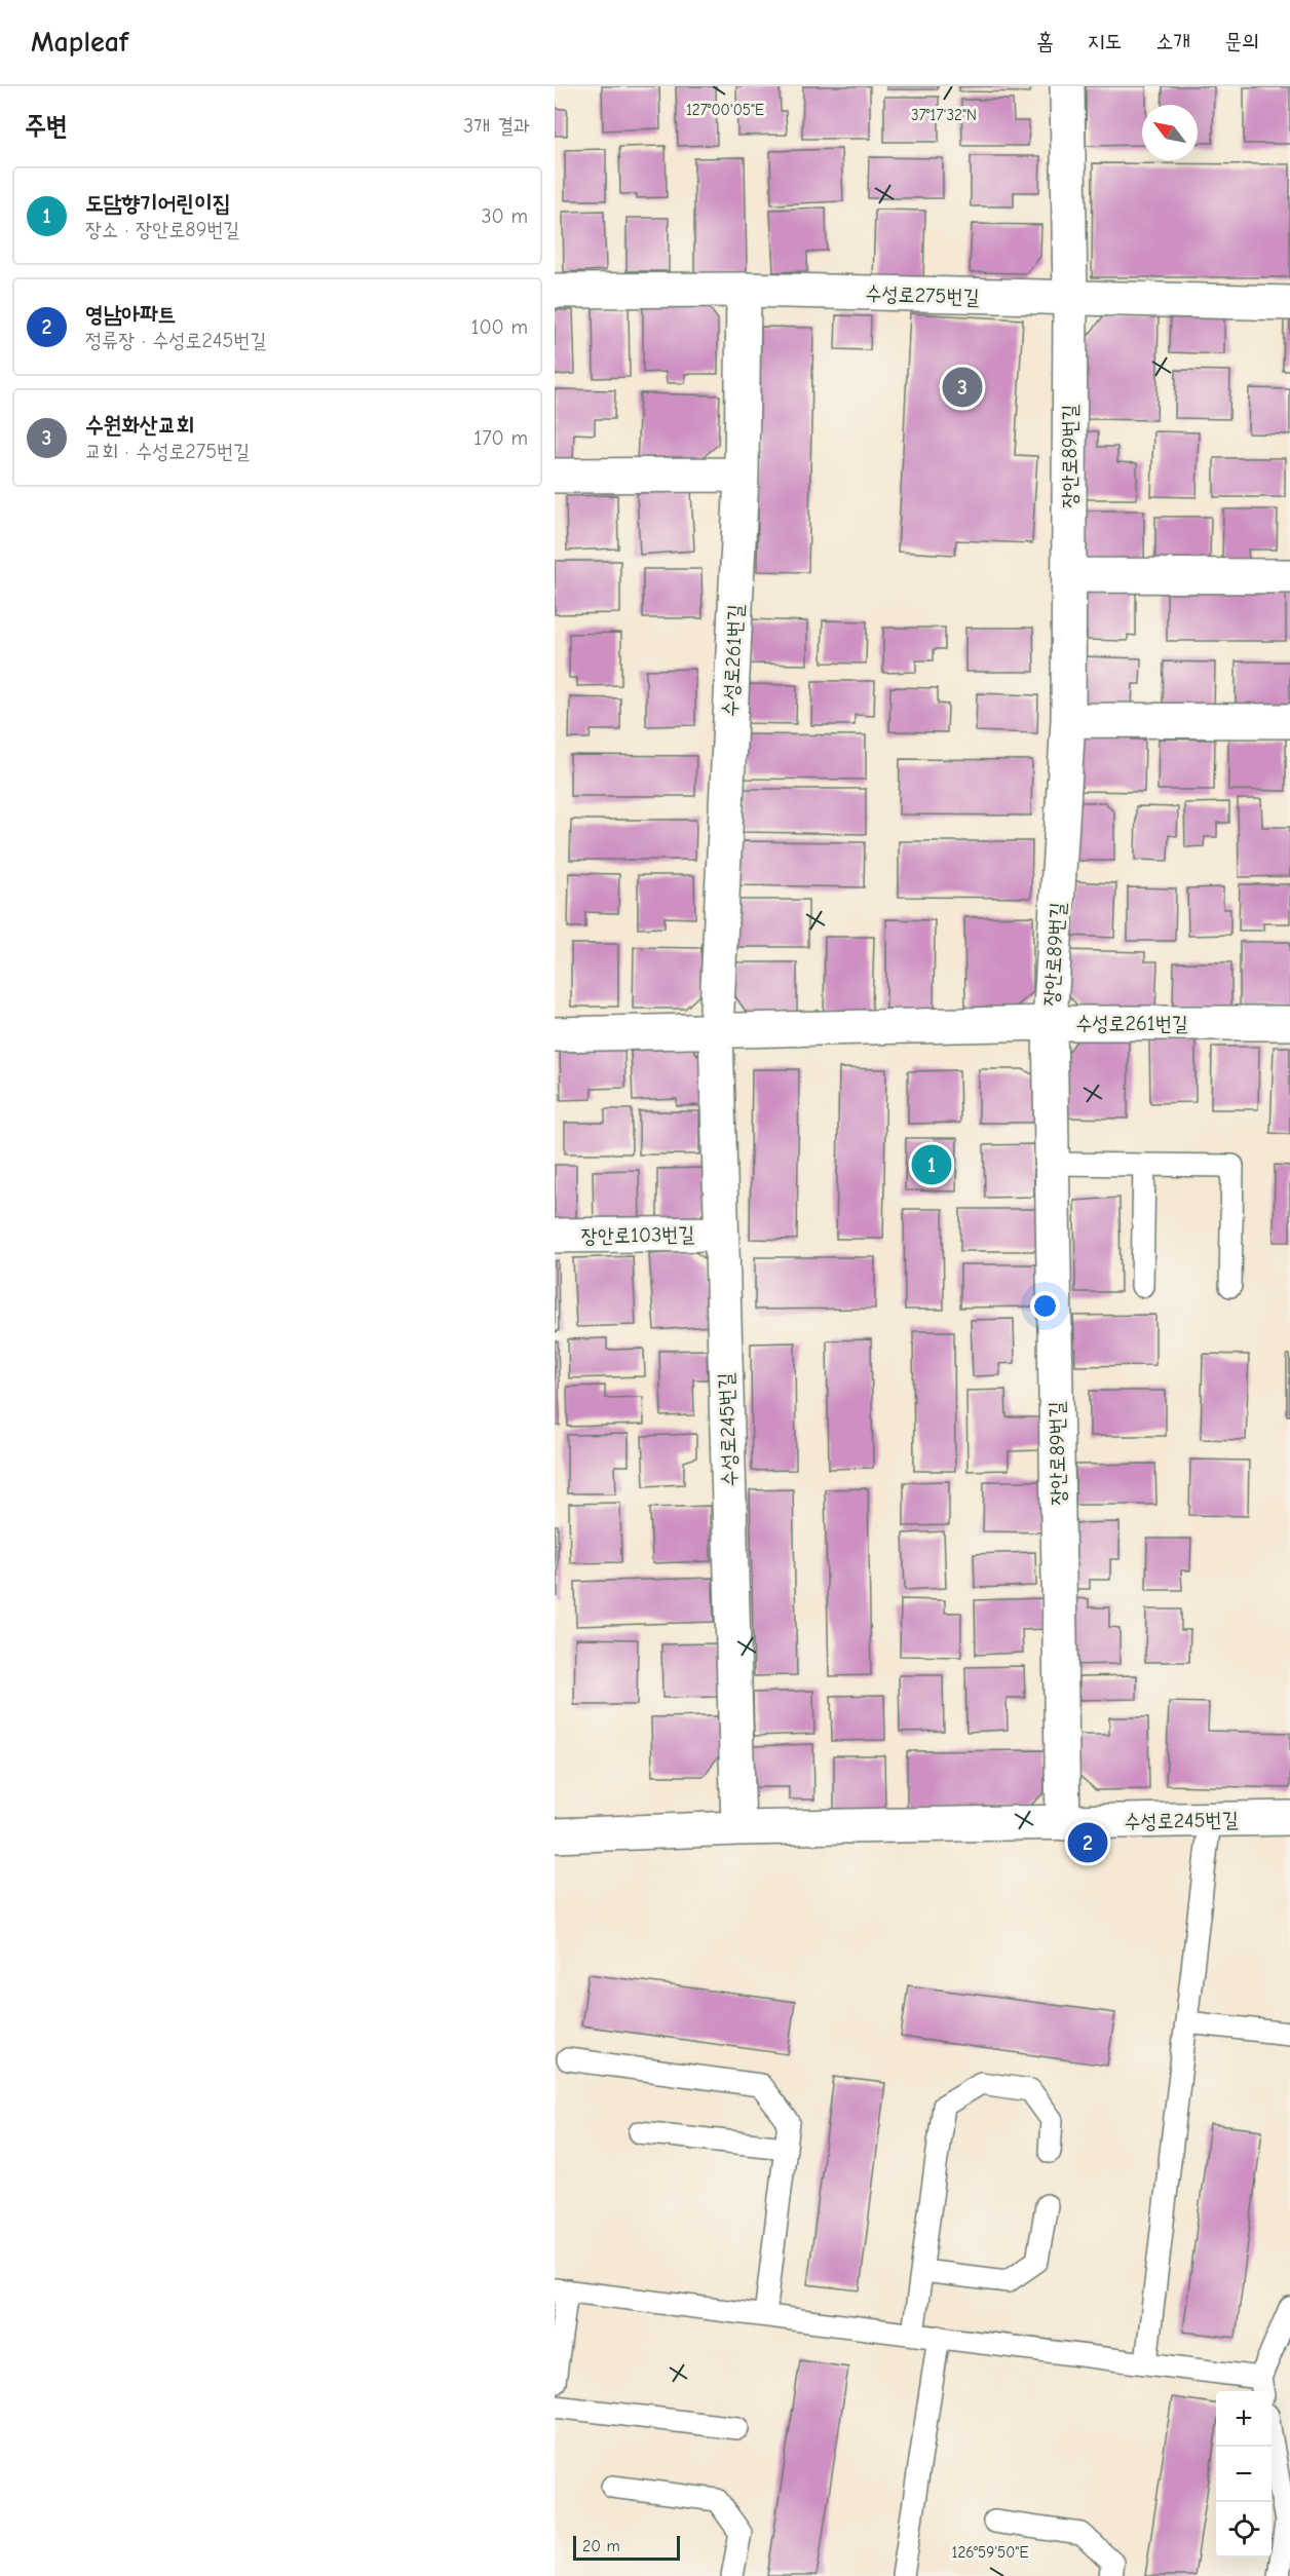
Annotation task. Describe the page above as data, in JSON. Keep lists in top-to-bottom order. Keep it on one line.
{"streets":{"street":["수성로275번길","장안로89번길","수성로261번길","장안로103번길","수성로245번길"]},"crossings":[["수성로275번길","장안로89번길"],["수성로275번길","수성로261번길"],["장안로89번길","수성로261번길"],["장안로89번길","수성로245번길"],["수성로261번길","수성로245번길"],["장안로103번길","수성로245번길"]],"scale_bar":"20 m","north":"top left","page":{"header":"Mapleaf","nav":["홈","지도","소개","문의"],"heading":["주변","3개 결과"],"list":[{"mark":"1","name":"도담향기어린이집","note":"장소 · 장안로89번길","value":"30 m"},{"mark":"2","name":"영남아파트","note":"정류장 · 수성로245번길","value":"100 m"},{"mark":"3","name":"수원화산교회","note":"교회 · 수성로275번길","value":"170 m"}],"pins":["3","1","2"],"map_buttons":["+","−"],"scale":"20 m"},"coordinates":["127°00'05\"E","37°17'32\"N","126°59'50\"E"]}
